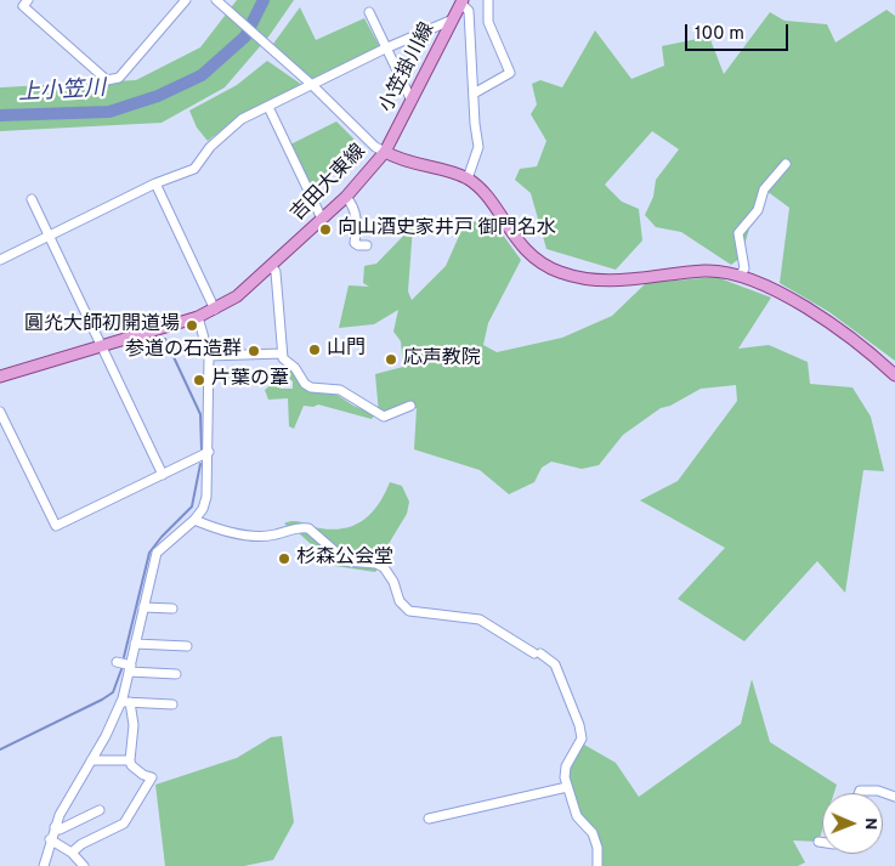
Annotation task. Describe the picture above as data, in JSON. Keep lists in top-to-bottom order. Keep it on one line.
{"streets":{"main road":["小笠掛川線","吉田大東線"]},"crossings":[["小笠掛川線","吉田大東線"]],"water":["上小笠川"],"places":["向山酒史家井戸 御門名水","圓灮大師初開道場","山門","参道の石造群","応声教院","片葉の葦","杉森公会堂"],"scale_bar":"100 m","north":"right"}
